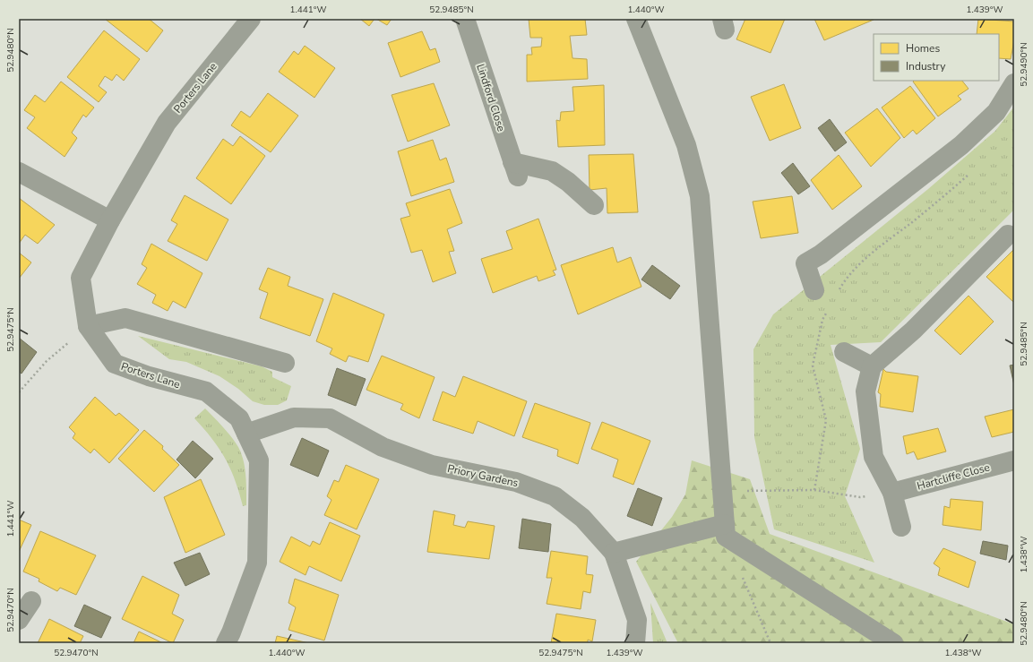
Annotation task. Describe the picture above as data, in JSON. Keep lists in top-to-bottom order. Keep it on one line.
{"streets":{"street":["Porters Lane","Lindford Close","Priory Gardens","Hartcliffe Close"]},"crossings":[["Porters Lane","Priory Gardens"]],"legend":["Homes","Industry"],"coordinates":["1.441°W","52.9485°N","1.440°W","1.439°W","52.9480°N","52.9490°N","52.9475°N","1.438°W","52.9470°N"]}
